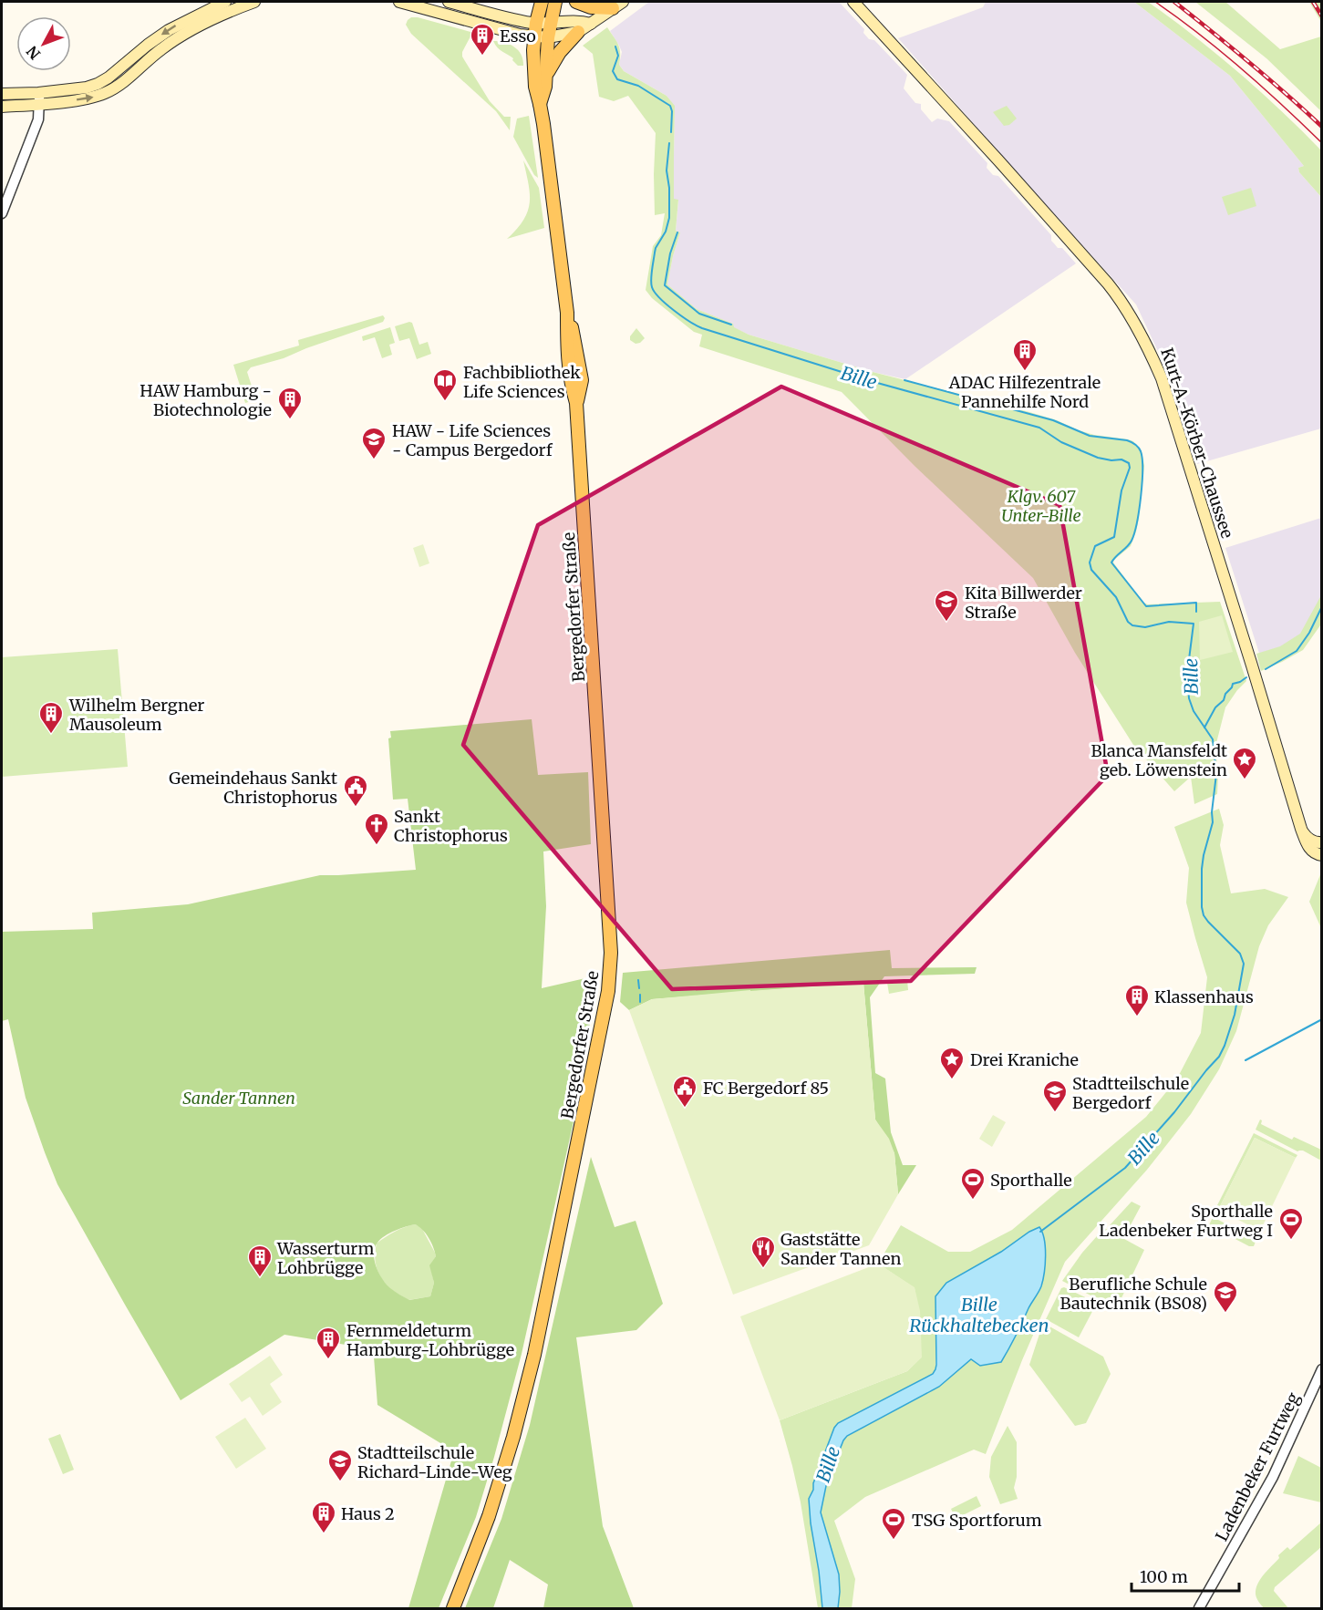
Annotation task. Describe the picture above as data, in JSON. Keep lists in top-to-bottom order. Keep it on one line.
{"streets":{"main road":["Kurt-A.-Körber-Chaussee","Bergedorfer Straße"],"street":["Ladenbeker Furtweg"]},"water":["Bille","Bille Rückhaltebecken"],"parks":["Klgv. 607 Unter-Bille","Sander Tannen"],"places":{"building":["Esso","ADAC Hilfezentrale Pannehilfe Nord","HAW Hamburg - Biotechnologie","Wilhelm Bergner Mausoleum","Klassenhaus","Wasserturm Lohbrügge","Fernmeldeturm Hamburg-Lohbrügge","Haus 2"],"library":["Fachbibliothek Life Sciences"],"school or university":["HAW - Life Sciences - Campus Bergedorf","Kita Billwerder Straße","Stadtteilschule Bergedorf","Berufliche Schule Bautechnik (BS08)","Stadtteilschule Richard-Linde-Weg"],"place":["Blanca Mansfeldt geb. Löwenstein","Drei Kraniche"],"public building":["Gemeindehaus Sankt Christophorus","FC Bergedorf 85"],"church":["Sankt Christophorus"],"sports":["Sporthalle","Sporthalle Ladenbeker Furtweg I","TSG Sportforum"],"restaurant":["Gaststätte Sander Tannen"]},"scale_bar":"100 m","north":"bottom left"}
